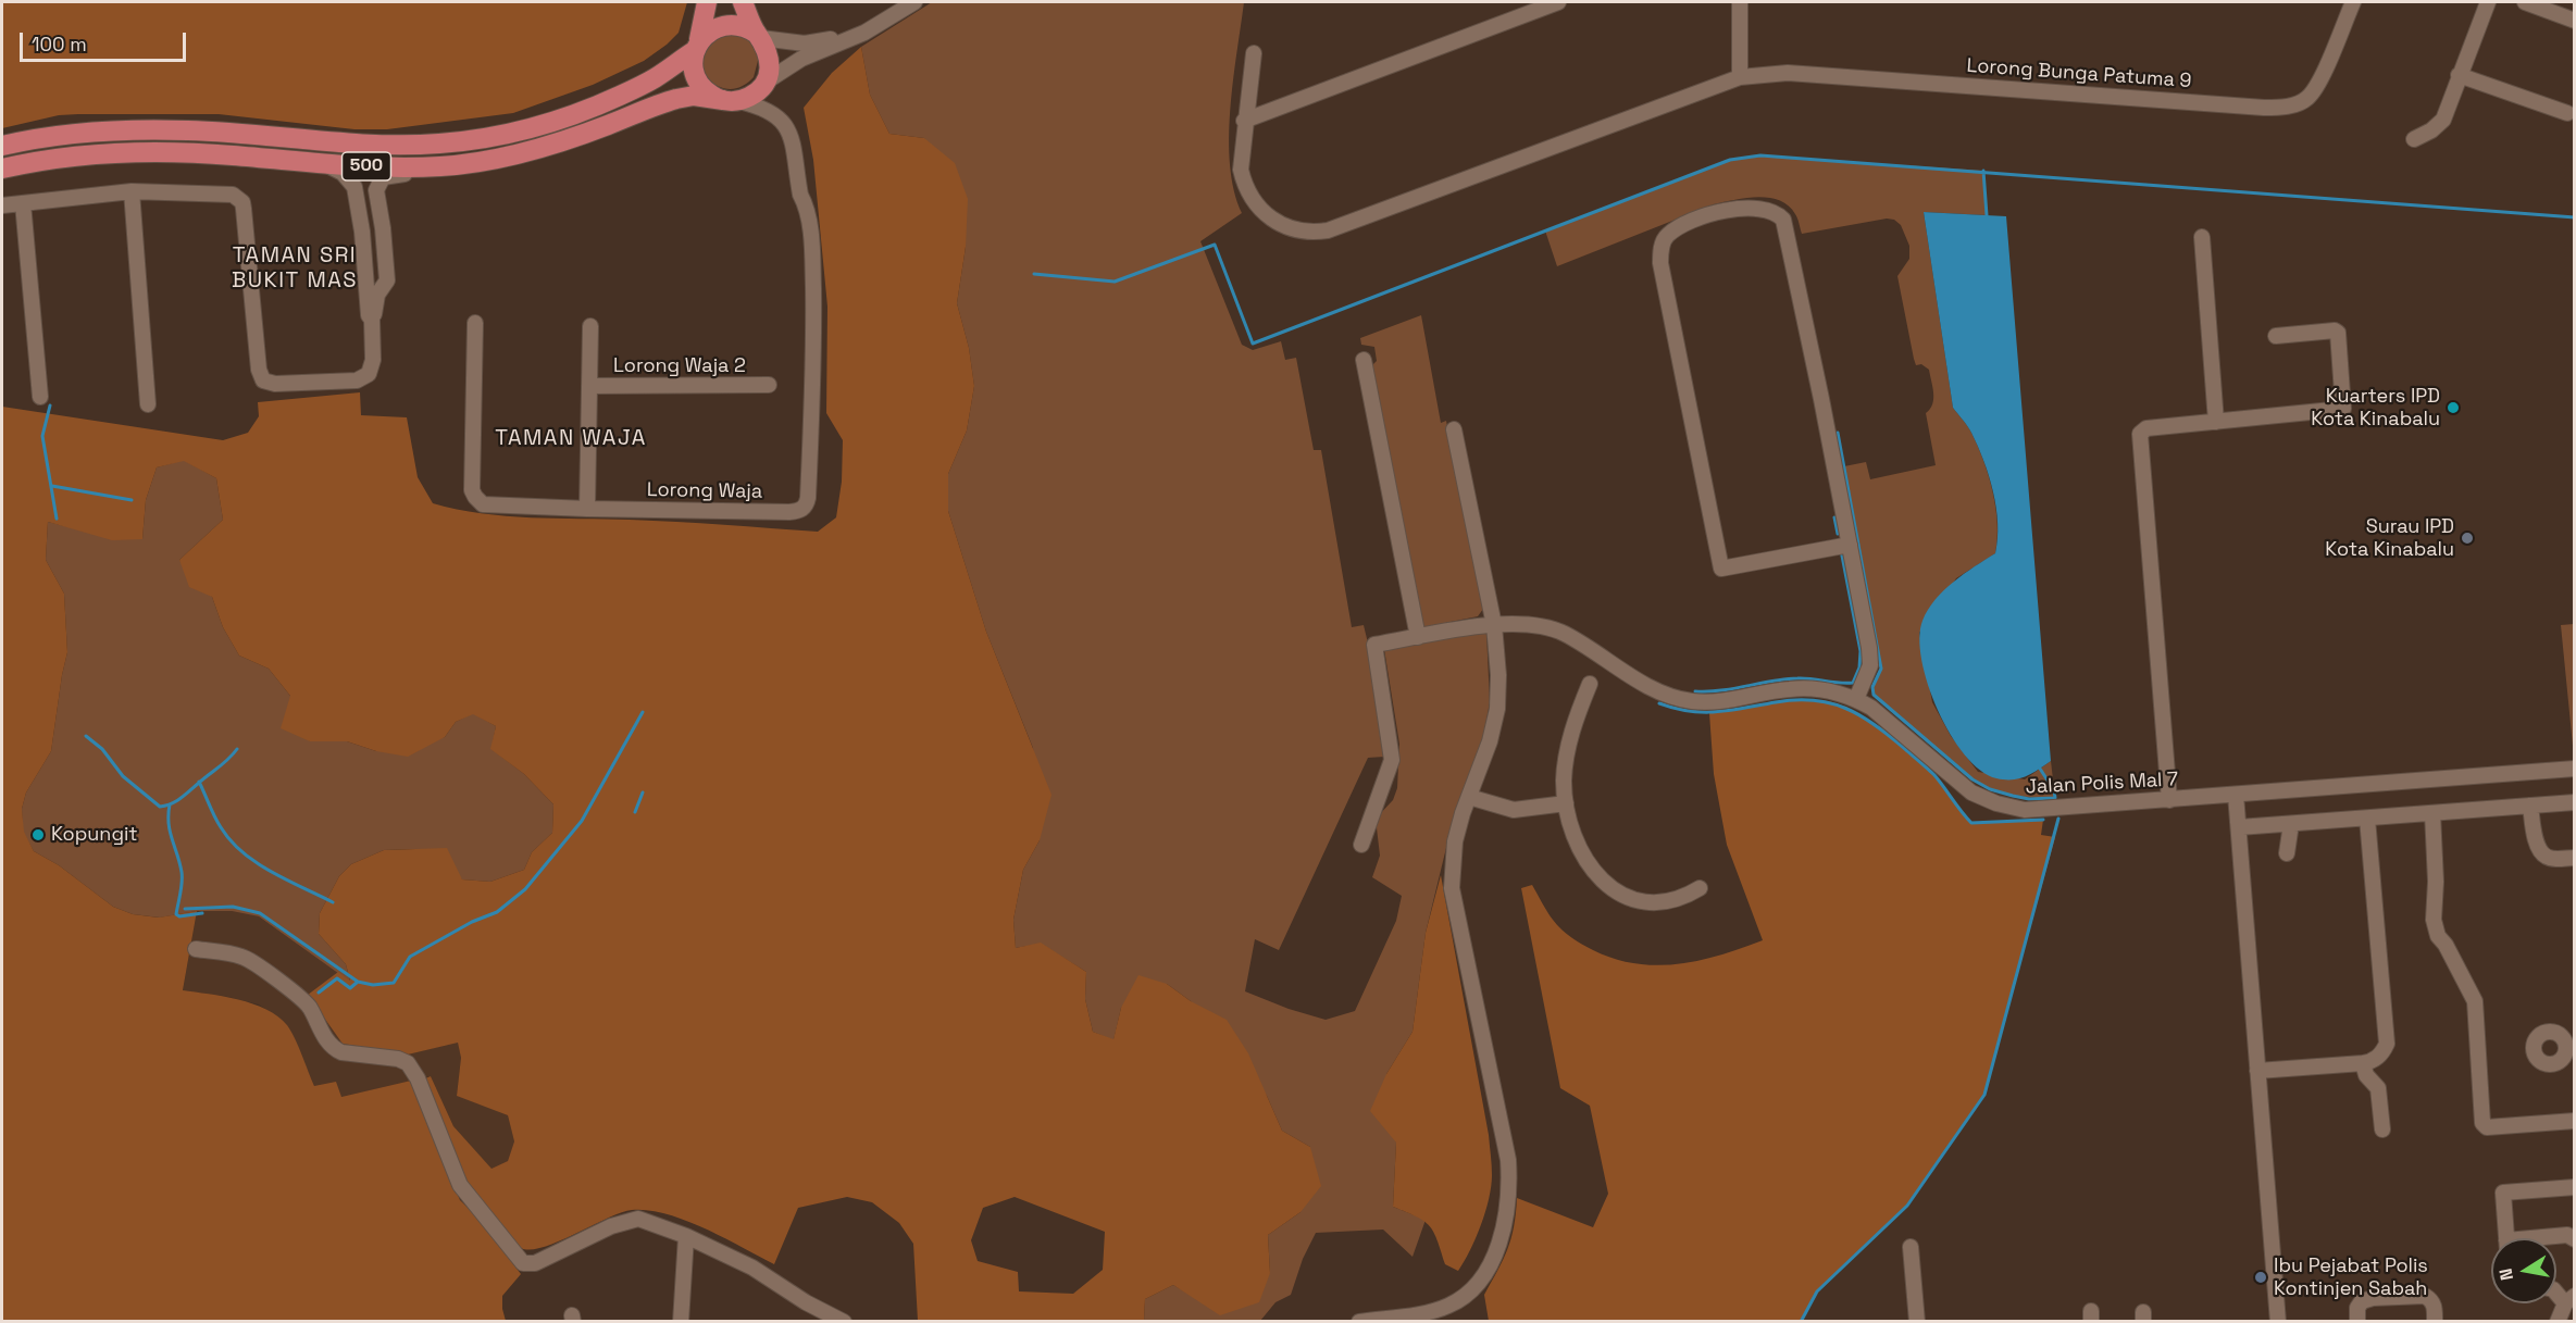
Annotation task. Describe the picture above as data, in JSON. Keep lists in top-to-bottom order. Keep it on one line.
{"streets":{"main road":["500"],"street":["Lorong Bunga Patuma 9","Lorong Waja 2","Lorong Waja","Jalan Polis Mal 7"]},"crossings":[["500","Lorong Waja"]],"districts":["TAMAN SRI BUKIT MAS","TAMAN WAJA"],"places":["Kuarters IPD Kota Kinabalu","Surau IPD Kota Kinabalu","Kopungit","Ibu Pejabat Polis Kontinjen Sabah"],"scale_bar":"100 m","north":"left"}
